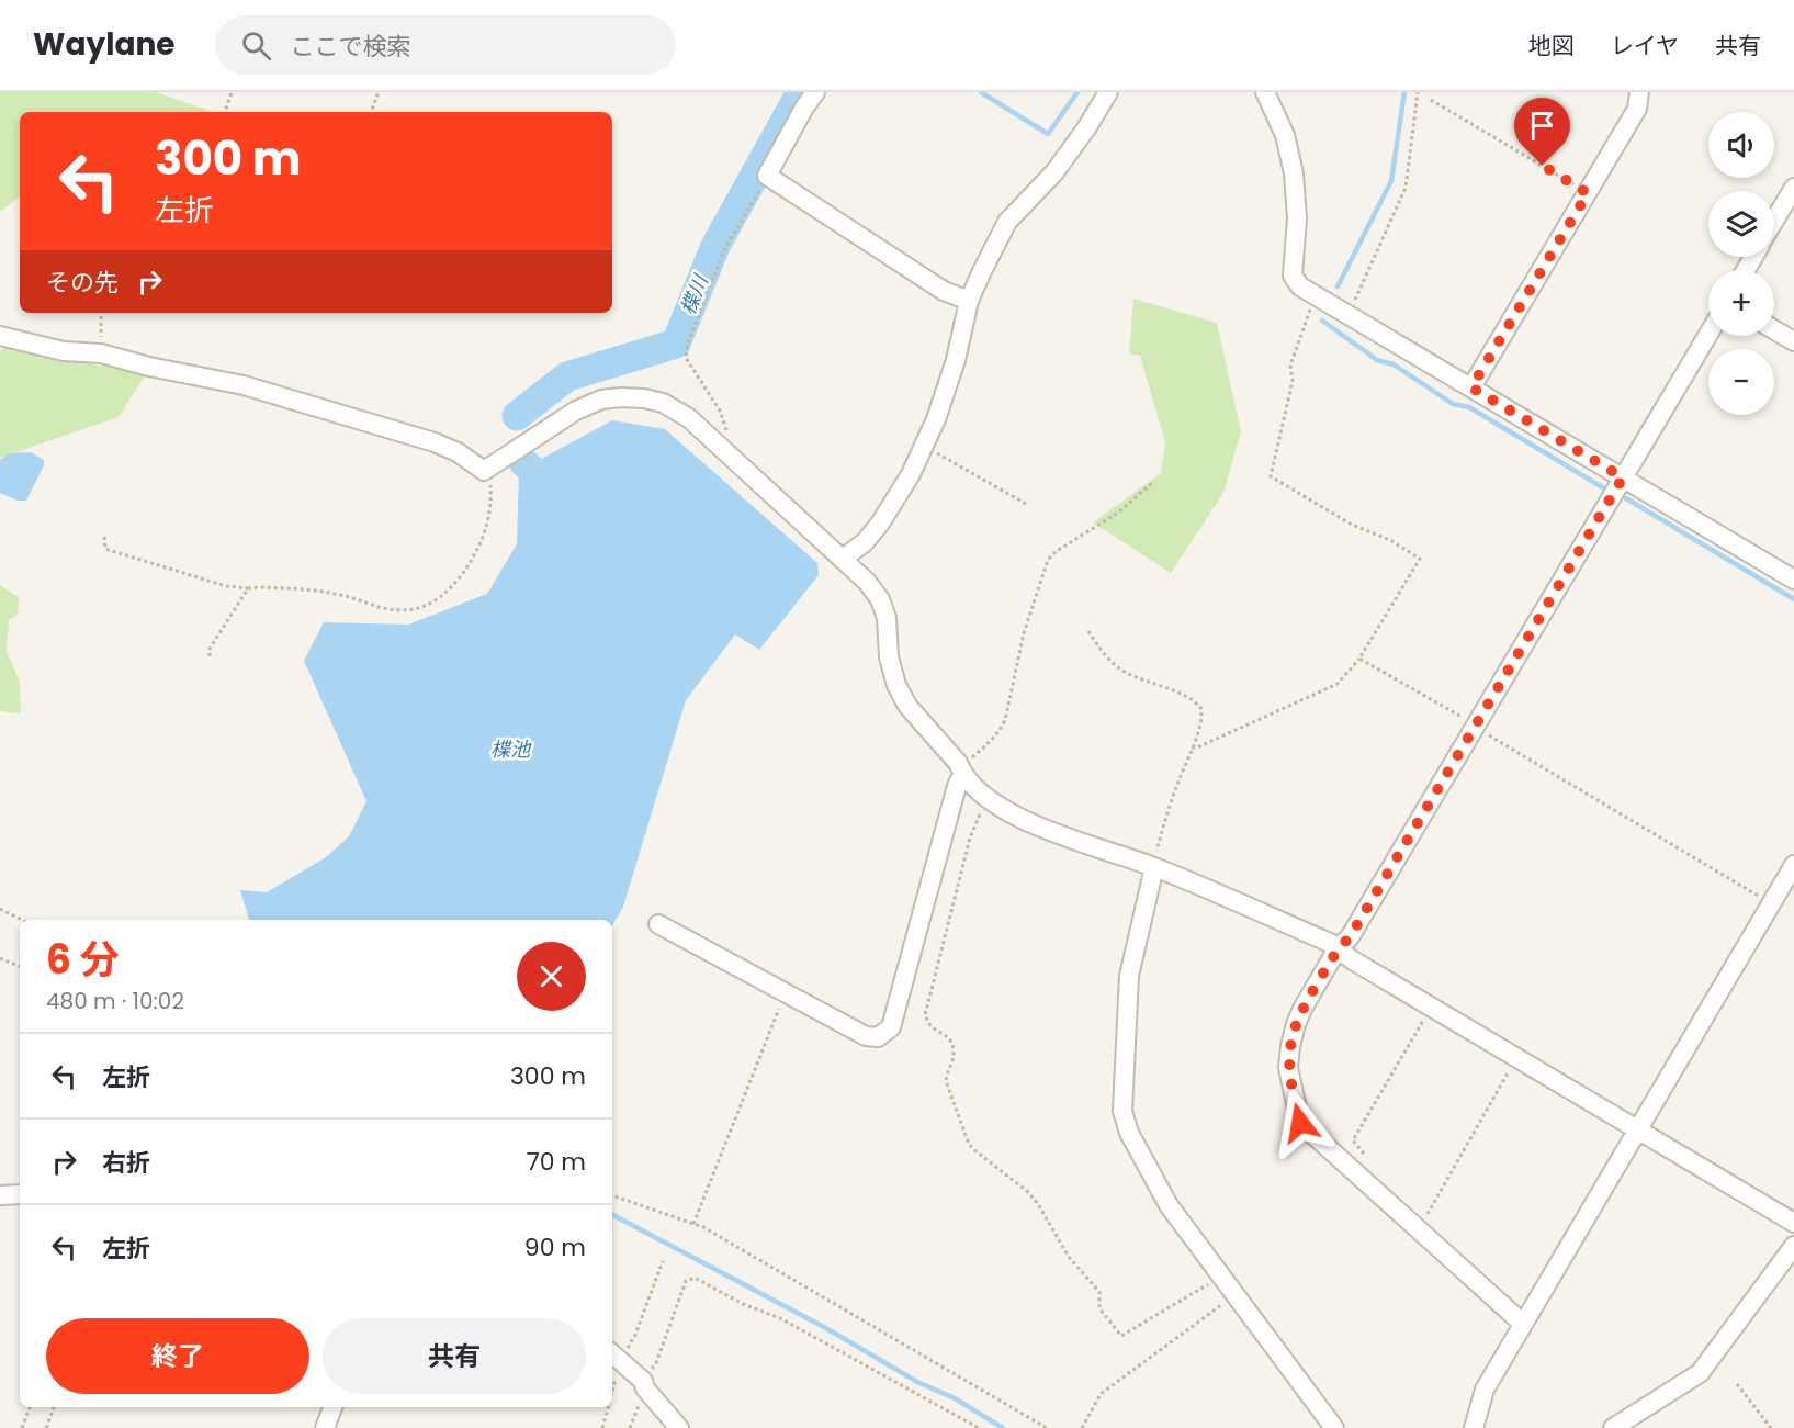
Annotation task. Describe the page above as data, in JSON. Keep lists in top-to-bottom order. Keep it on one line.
{"water":["楪川","楪池"],"page":{"header":"Waylane","search":"ここで検索","nav":["地図","レイヤ","共有"],"map_buttons":["+","−"],"turn":["300 m","左折"],"then":"その先","heading":["6 分","480 m · 10:02"],"list":[{"name":"左折","value":"300 m"},{"name":"右折","value":"70 m"},{"name":"左折","value":"90 m"}],"buttons":["終了","共有"]}}
